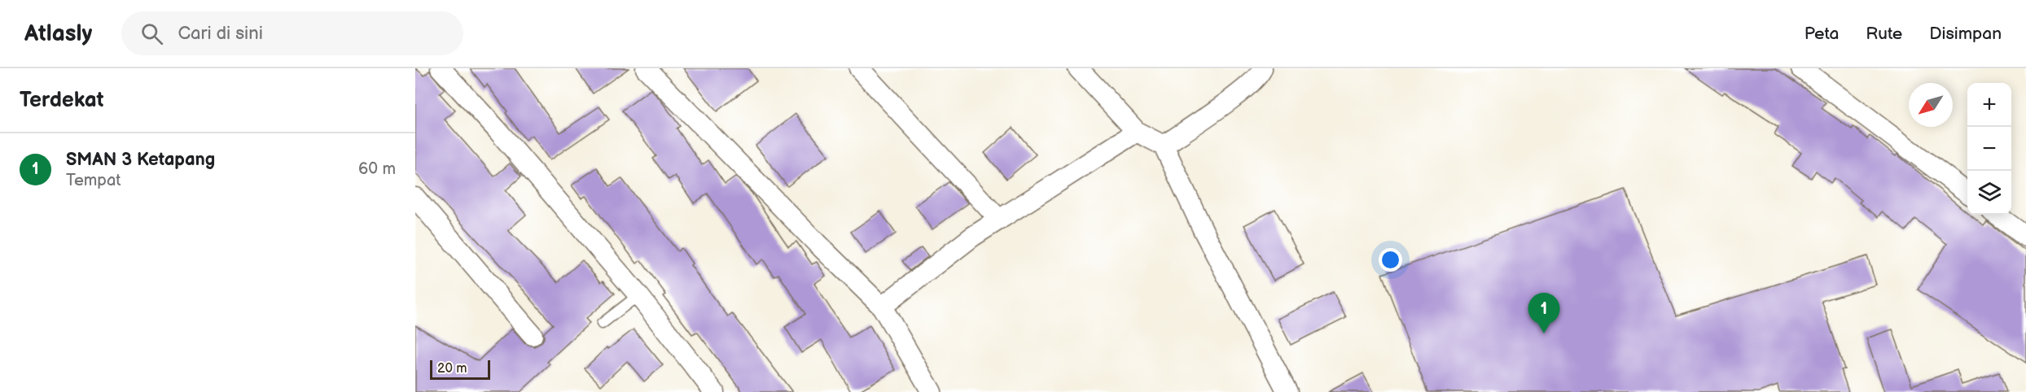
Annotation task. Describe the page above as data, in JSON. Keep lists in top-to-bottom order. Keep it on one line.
{"scale_bar":"20 m","north":"bottom left","page":{"header":"Atlasly","search":"Cari di sini","nav":["Peta","Rute","Disimpan"],"heading":"Terdekat","map_buttons":["+","−"],"list":[{"mark":"1","name":"SMAN 3 Ketapang","note":"Tempat","value":"60 m"}],"pins":"1","scale":"20 m"}}
